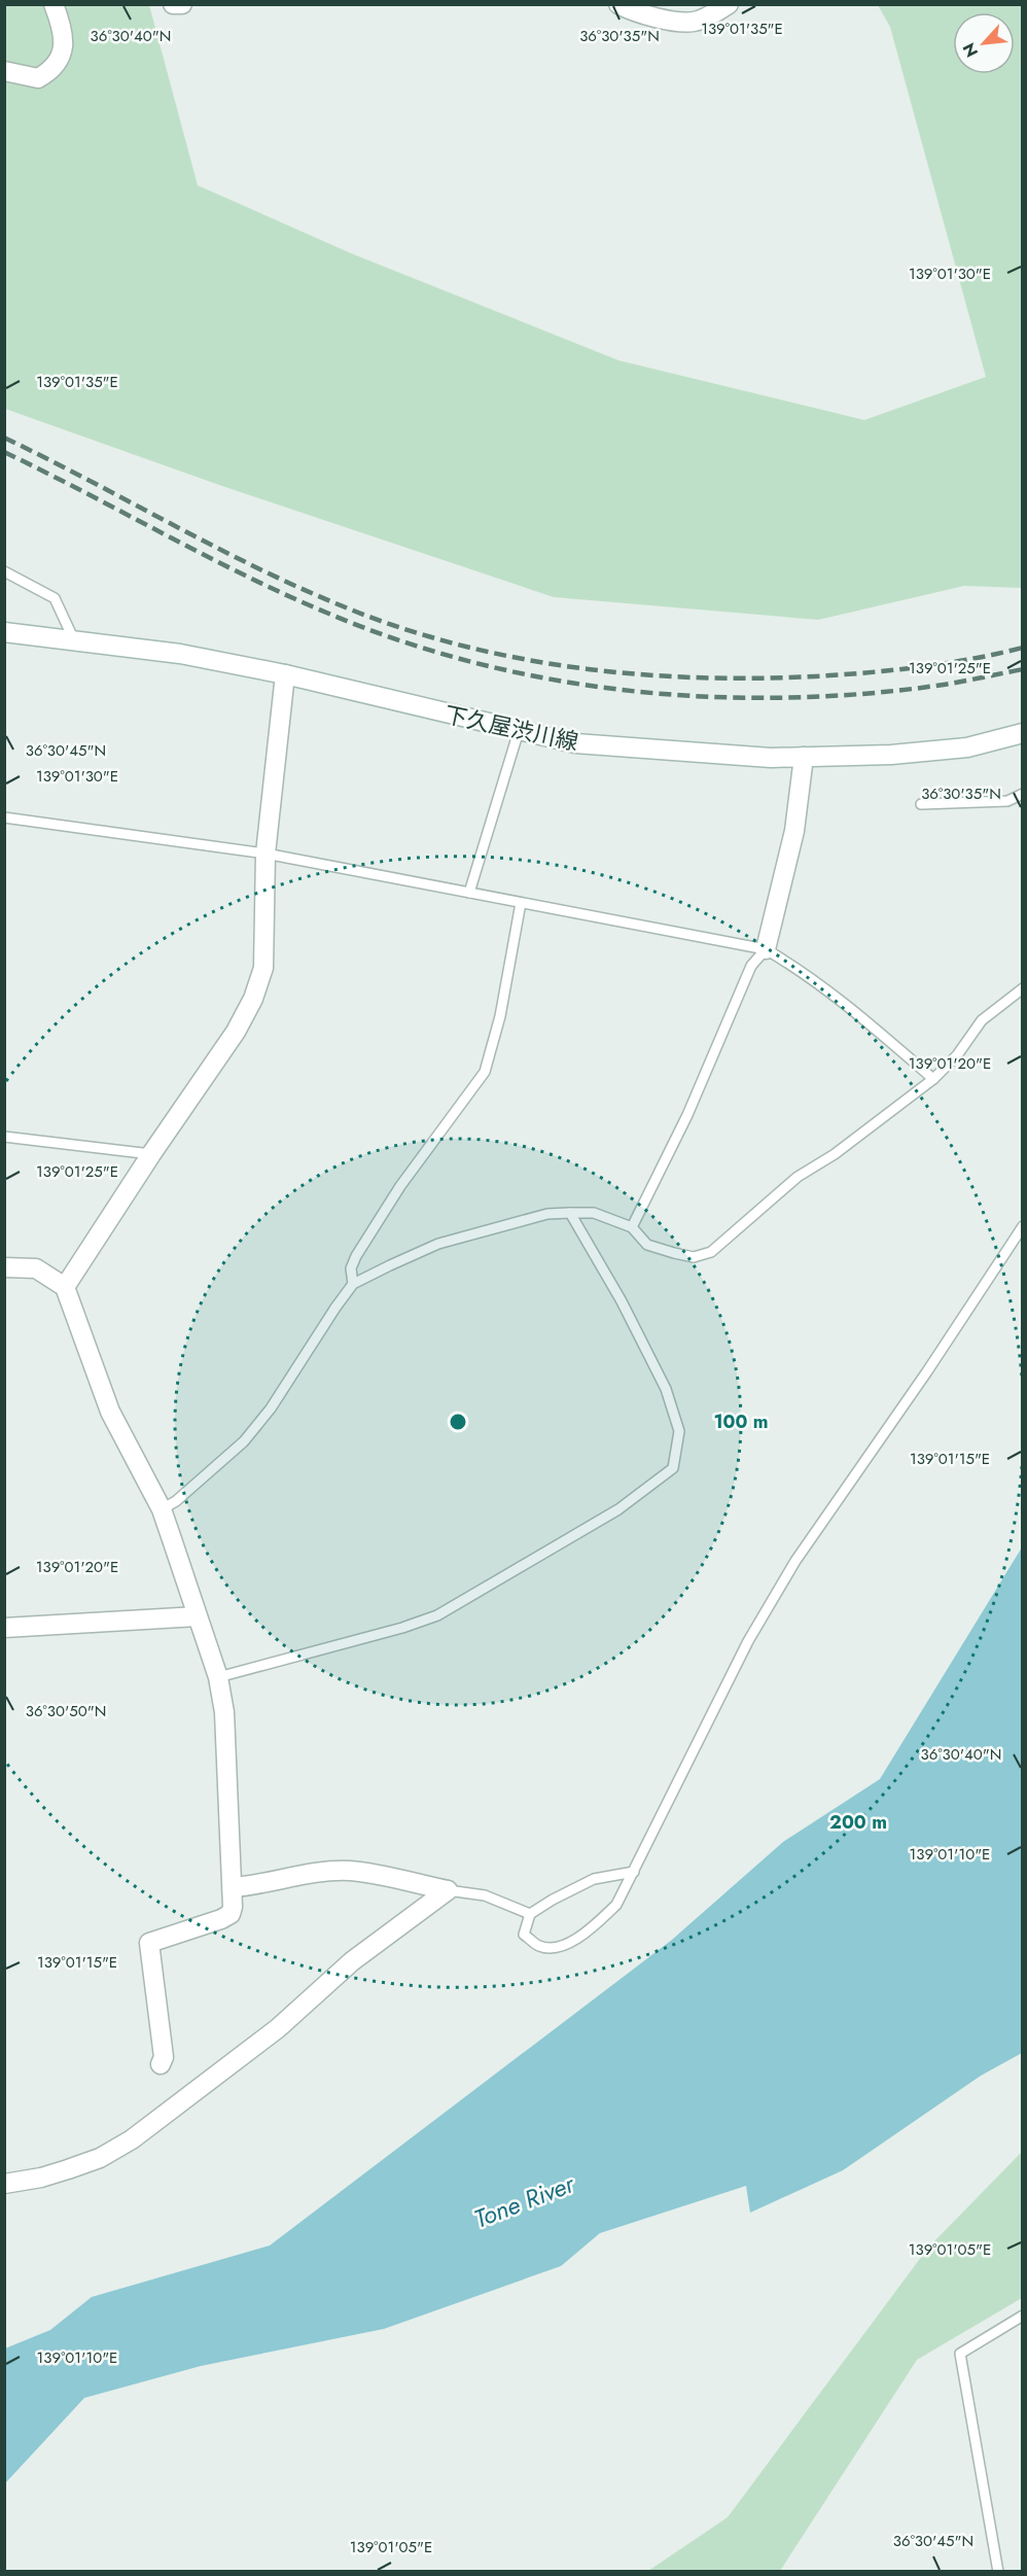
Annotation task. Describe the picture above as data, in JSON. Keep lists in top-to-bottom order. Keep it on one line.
{"streets":{"street":["下久屋渋川線"]},"water":["Tone River"],"north":"bottom left","coordinates":["139°01'35\"E","36°30'40\"N","36°30'35\"N","139°01'30\"E","139°01'25\"E","36°30'45\"N","139°01'20\"E","139°01'15\"E","36°30'50\"N","139°01'10\"E","139°01'05\"E"],"rings":["100 m","200 m"]}
